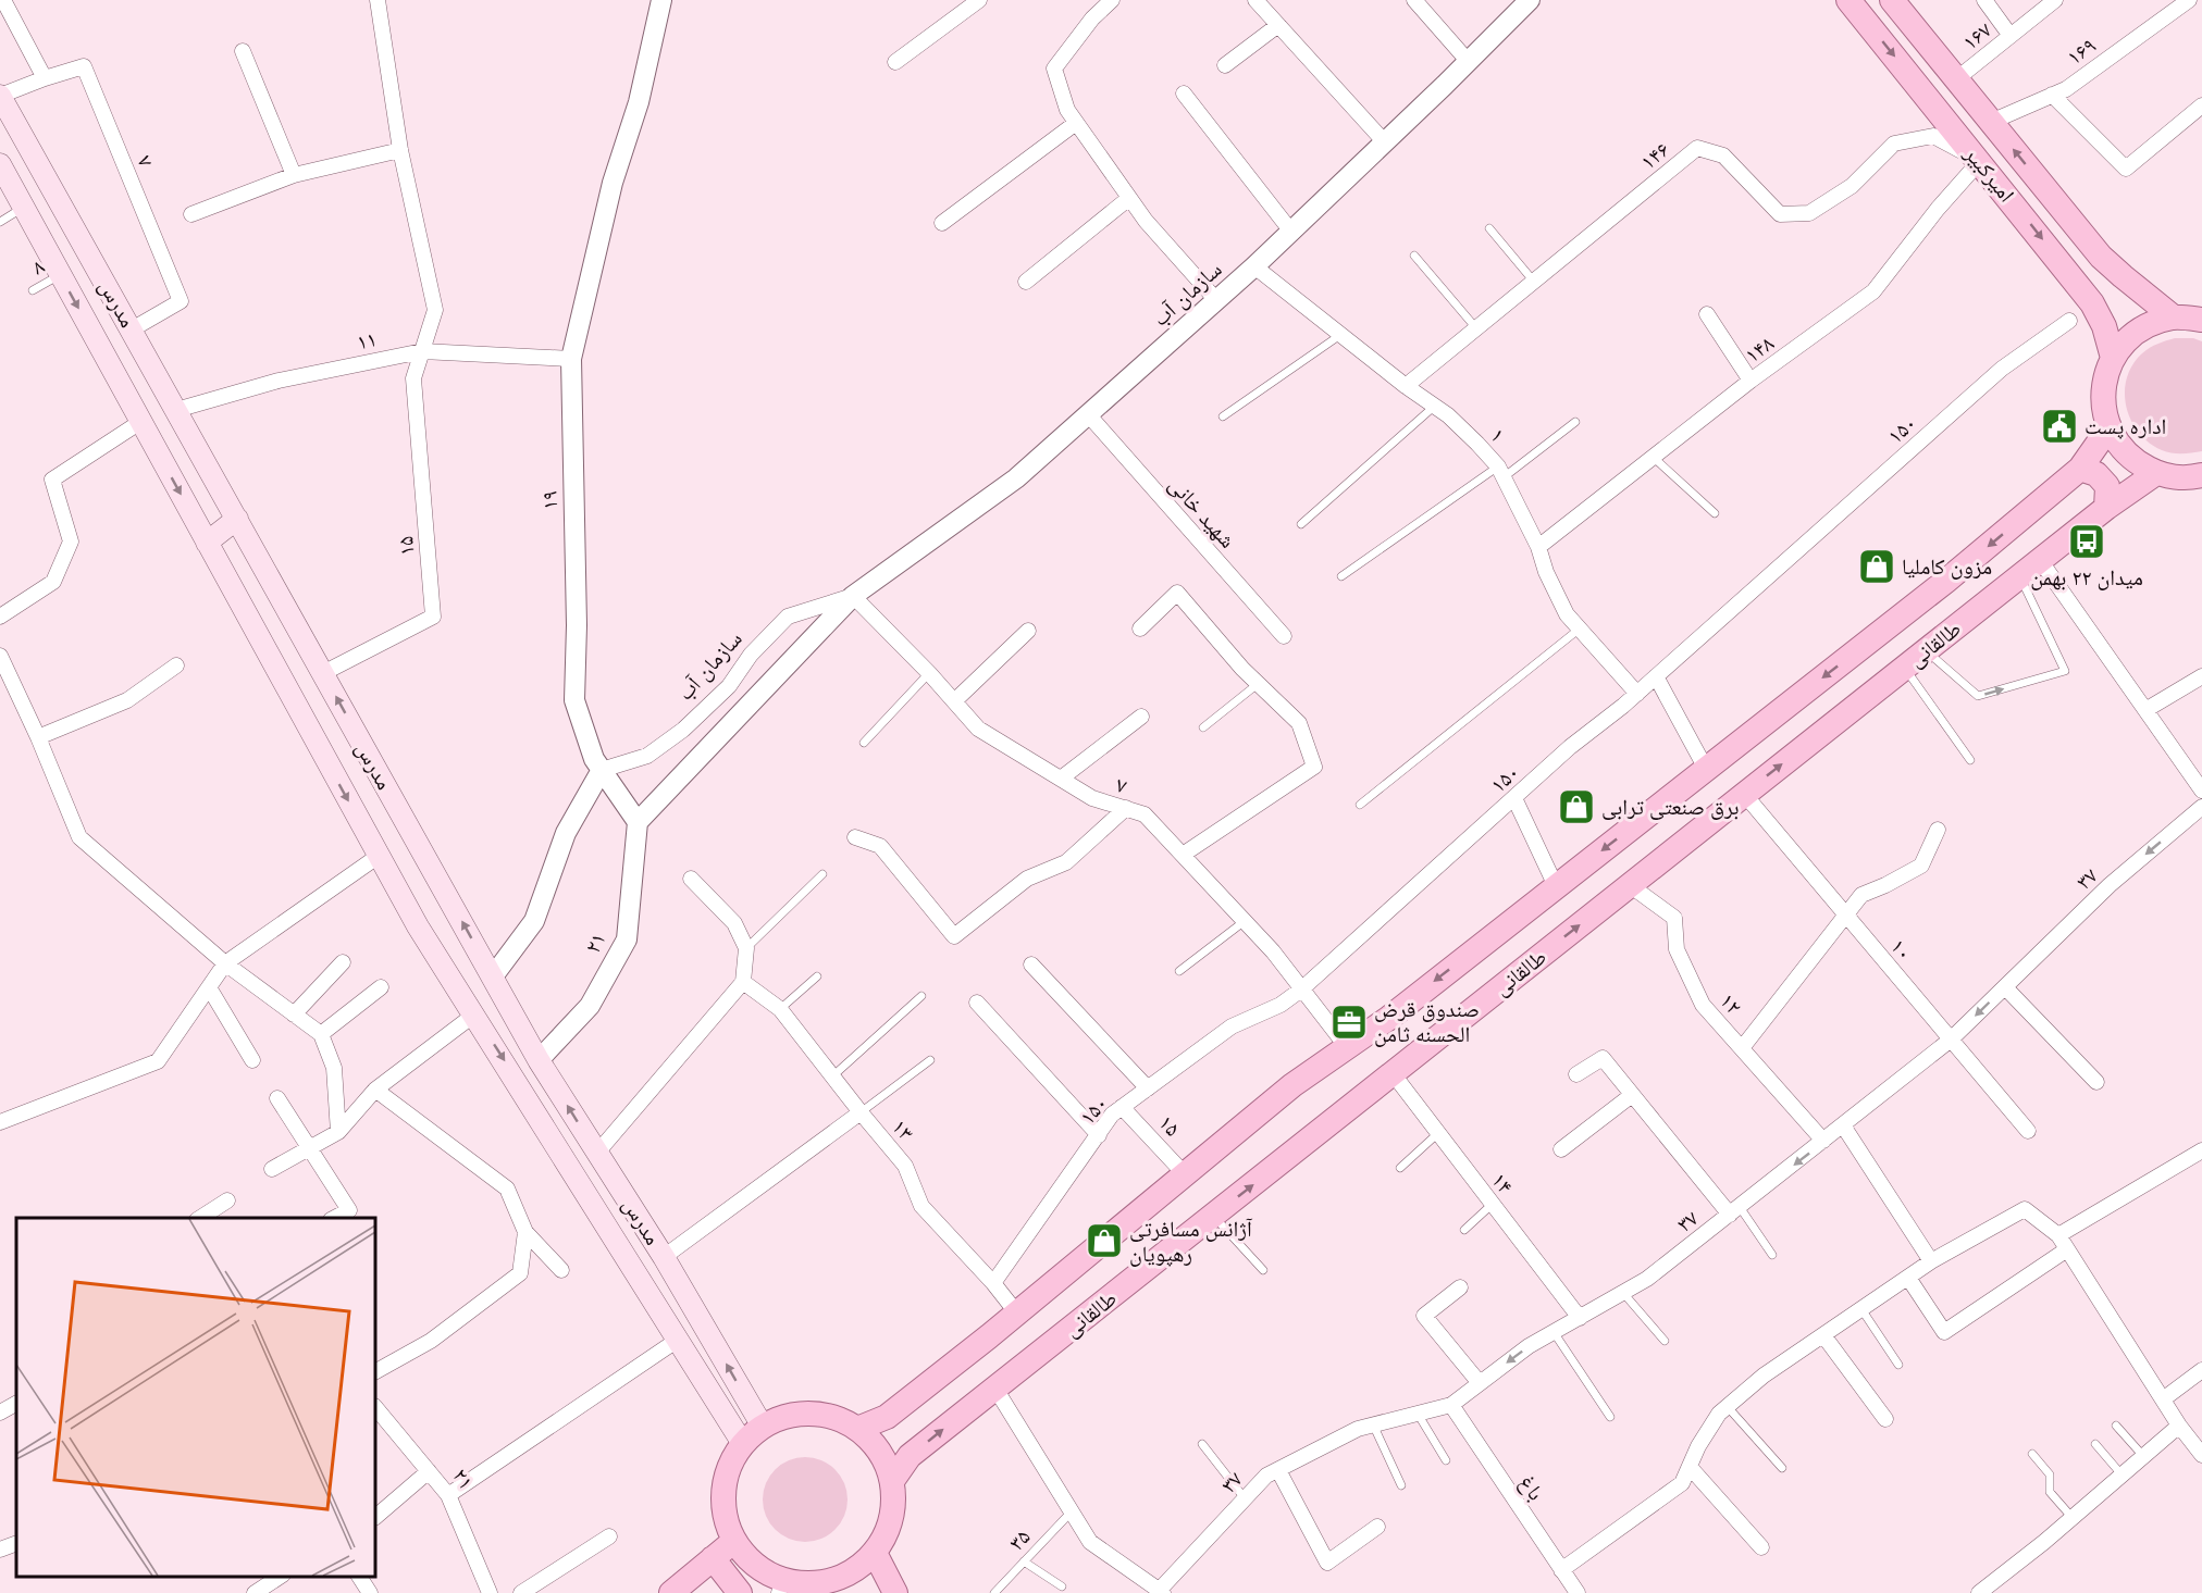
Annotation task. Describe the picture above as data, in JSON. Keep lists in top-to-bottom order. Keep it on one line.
{"streets":{"main road":["امیرکبیر","مدرس","طالقانی"],"street":["۱۶۷","۱۶۹","۱۴۶","۷","سازمان آب","۱۱","۱۴۸","۱۵۰","۱","۱۹","شهید خانی","۱۵","۳۷","۲۱","۱۰","۱۲","۱۳","۱۴","باغ"],"lane":["۸","۳۵"]},"crossings":[["۱۶۷","امیرکبیر"],["۱۶۹","امیرکبیر"],["۱۴۶","امیرکبیر"],["۱۴۶","۱۴۸"],["۱۴۶","۱"],["۷","سازمان آب"],["۷","مدرس"],["۷","۱۵۰"],["۷","طالقانی"],["امیرکبیر","۱۴۸"],["۸","مدرس"],["سازمان آب","۱"],["سازمان آب","۱۹"],["سازمان آب","شهید خانی"],["سازمان آب","۲۱"],["مدرس","۱۱"],["مدرس","۱۵"],["مدرس","طالقانی"],["مدرس","۲۱"],["۱۱","۱۹"],["۱۱","۱۵"],["۱۴۸","۱"],["۱۵۰","۱"],["۱۵۰","۱۵"],["۱۵۰","۱۳"],["۱۹","۲۱"],["۱۵","طالقانی"],["طالقانی","۱۰"],["طالقانی","۱۲"],["طالقانی","۱۳"],["طالقانی","۱۴"],["۳۷","۱۰"],["۳۷","۱۲"],["۳۷","۱۴"],["۳۷","باغ"]],"one_way":["۳۷"],"places":{"public building":["اداره پست"],"bus stop":["میدان ۲۲ بهمن"],"shop":["مزون کاملیا","برق صنعتی ترابی","آژانس مسافرتی رهپویان"],"office":["صندوق قرض الحسنه ثامن"]}}
